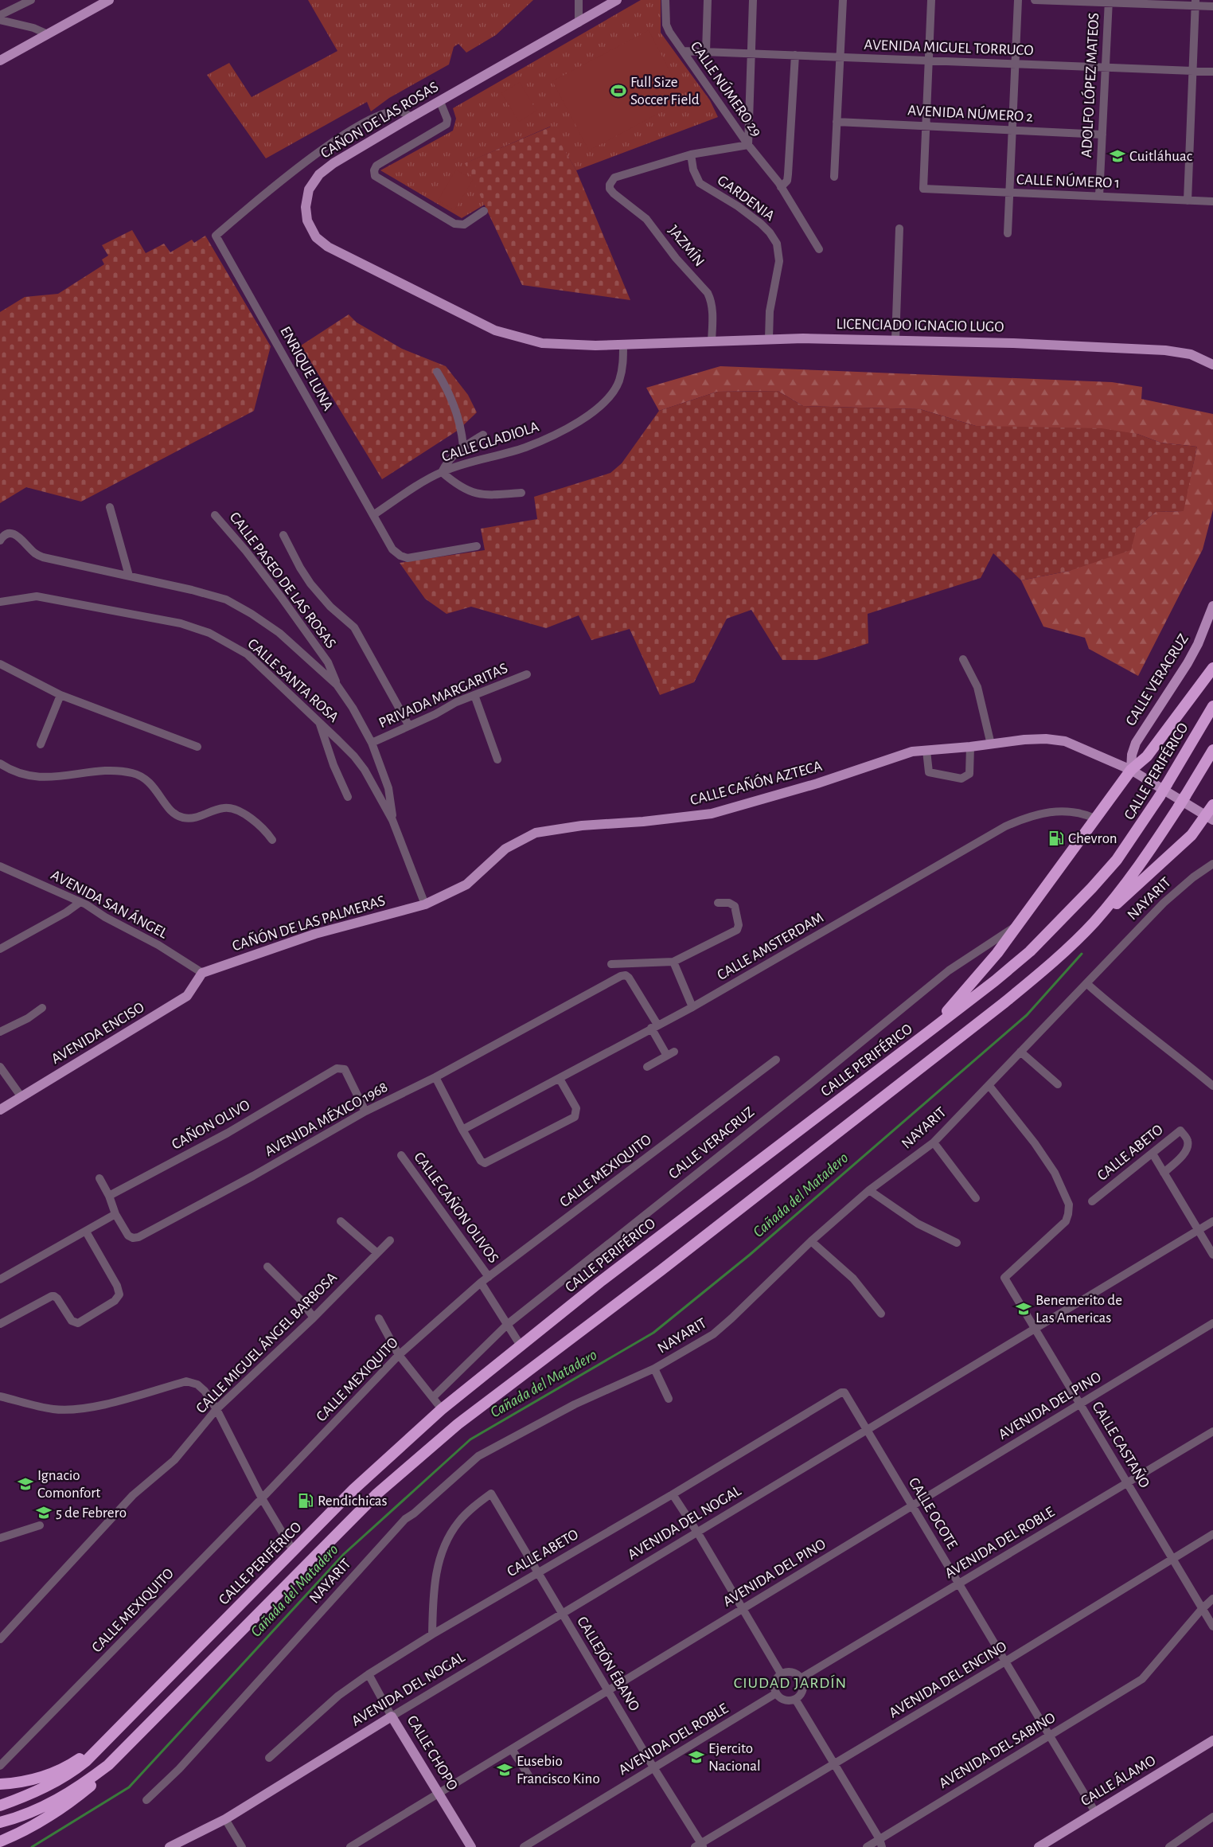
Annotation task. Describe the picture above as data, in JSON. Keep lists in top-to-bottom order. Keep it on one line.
{"streets":{"highway":["CALLE PERIFÉRICO"],"main road":["CAÑON DE LAS ROSAS","LICENCIADO IGNACIO LUGO","CALLE VERACRUZ","CALLE CAÑÓN AZTECA","CAÑÓN DE LAS PALMERAS","AVENIDA ENCISO","AVENIDA DEL NOGAL","CALLE CHOPO","CALLE ÁLAMO"],"street":["AVENIDA MIGUEL TORRUCO","ADOLFO LÓPEZ MATEOS","CALLE NÚMERO 29","AVENIDA NÚMERO 2","CALLE NÚMERO 1","GARDENIA","JAZMÍN","ENRIQUE LUNA","CALLE GLADIOLA","CALLE PASEO DE LAS ROSAS","CALLE SANTA ROSA","PRIVADA MARGARITAS","NAYARIT","AVENIDA SAN ÁNGEL","CALLE AMSTERDAM","AVENIDA MÉXICO 1968","CAÑON OLIVO","CALLE ABETO","CALLE MEXIQUITO","CALLE CAÑON OLIVOS","CALLE MIGUEL ÁNGEL BARBOSA","AVENIDA DEL PINO","CALLE CASTAÑO","CALLE OCOTE","AVENIDA DEL ROBLE","CALLEJÓN ÉBANO","AVENIDA DEL ENCINO","AVENIDA DEL SABINO"]},"crossings":[["AVENIDA MIGUEL TORRUCO","ADOLFO LÓPEZ MATEOS"],["AVENIDA MIGUEL TORRUCO","CALLE NÚMERO 29"],["ADOLFO LÓPEZ MATEOS","AVENIDA NÚMERO 2"],["ADOLFO LÓPEZ MATEOS","CALLE NÚMERO 1"],["AVENIDA NÚMERO 2","CALLE NÚMERO 1"],["CAÑON DE LAS ROSAS","LICENCIADO IGNACIO LUGO"],["CAÑON DE LAS ROSAS","ENRIQUE LUNA"],["CAÑON DE LAS ROSAS","CALLE GLADIOLA"],["GARDENIA","JAZMÍN"],["GARDENIA","LICENCIADO IGNACIO LUGO"],["JAZMÍN","LICENCIADO IGNACIO LUGO"],["LICENCIADO IGNACIO LUGO","CALLE GLADIOLA"],["ENRIQUE LUNA","CALLE GLADIOLA"],["CALLE VERACRUZ","CALLE CAÑÓN AZTECA"],["CALLE VERACRUZ","CALLE CAÑON OLIVOS"],["CALLE SANTA ROSA","CALLE CAÑÓN AZTECA"],["CALLE SANTA ROSA","CAÑÓN DE LAS PALMERAS"],["CALLE PERIFÉRICO","CALLE CAÑON OLIVOS"],["CALLE CAÑÓN AZTECA","CAÑÓN DE LAS PALMERAS"],["NAYARIT","CALLE CASTAÑO"],["AVENIDA SAN ÁNGEL","CAÑÓN DE LAS PALMERAS"],["AVENIDA SAN ÁNGEL","AVENIDA ENCISO"],["CAÑÓN DE LAS PALMERAS","AVENIDA ENCISO"],["CALLE AMSTERDAM","AVENIDA MÉXICO 1968"],["AVENIDA MÉXICO 1968","CAÑON OLIVO"],["CALLE ABETO","CALLE OCOTE"],["CALLE ABETO","CALLEJÓN ÉBANO"],["CALLE ABETO","CALLE CHOPO"],["CALLE MEXIQUITO","CALLE CAÑON OLIVOS"],["AVENIDA DEL PINO","CALLE CASTAÑO"],["AVENIDA DEL PINO","CALLE OCOTE"],["AVENIDA DEL PINO","CALLEJÓN ÉBANO"],["AVENIDA DEL PINO","CALLE CHOPO"],["CALLE CASTAÑO","AVENIDA DEL NOGAL"],["CALLE CASTAÑO","AVENIDA DEL ROBLE"],["CALLE CASTAÑO","AVENIDA DEL ENCINO"],["CALLE CASTAÑO","AVENIDA DEL SABINO"],["CALLE OCOTE","AVENIDA DEL NOGAL"],["CALLE OCOTE","AVENIDA DEL ROBLE"],["CALLE OCOTE","AVENIDA DEL ENCINO"],["CALLE OCOTE","AVENIDA DEL SABINO"],["CALLE OCOTE","CALLE ÁLAMO"],["AVENIDA DEL NOGAL","CALLEJÓN ÉBANO"],["AVENIDA DEL NOGAL","CALLE CHOPO"],["AVENIDA DEL ROBLE","CALLEJÓN ÉBANO"],["CALLEJÓN ÉBANO","AVENIDA DEL ENCINO"]],"districts":["CIUDAD JARDÍN"],"water":["Cañada del Matadero"],"places":{"sports":["Full Size Soccer Field"],"school or university":["Cuitláhuac","Benemerito de Las Americas","Ignacio Comonfort","5 de Febrero","Ejercito Nacional","Eusebio Francisco Kino"],"fuel station":["Chevron","Rendichicas"]}}
